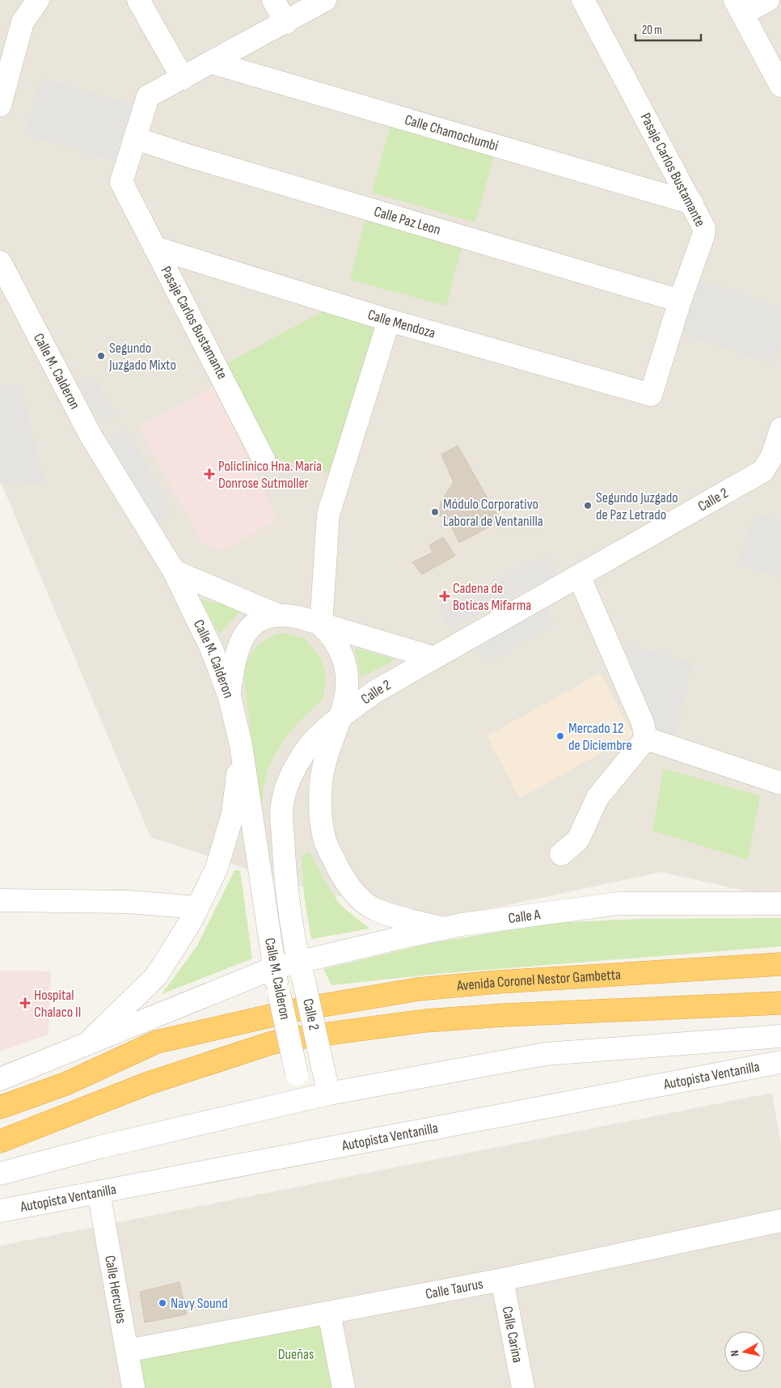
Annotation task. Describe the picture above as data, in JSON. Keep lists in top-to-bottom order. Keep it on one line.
{"streets":{"highway":["Avenida Coronel Nestor Gambetta"],"street":["Calle Chamochumbi","Pasaje Carlos Bustamante","Calle Paz Leon","Calle Mendoza","Calle M. Calderon","Calle 2","Calle A","Autopista Ventanilla","Calle Taurus","Calle Hercules","Calle Carina"]},"crossings":[["Calle Chamochumbi","Pasaje Carlos Bustamante"],["Pasaje Carlos Bustamante","Calle Paz Leon"],["Pasaje Carlos Bustamante","Calle Mendoza"],["Calle M. Calderon","Calle A"],["Calle M. Calderon","Autopista Ventanilla"],["Calle 2","Calle A"],["Calle 2","Autopista Ventanilla"],["Autopista Ventanilla","Calle Hercules"],["Calle Taurus","Calle Hercules"],["Calle Taurus","Calle Carina"]],"parks":["Dueñas"],"places":{"other":["Segundo Juzgado Mixto","Segundo Juzgado de Paz Letrado","Módulo Corporativo Laboral de Ventanilla","Mercado 12 de Diciembre","Navy Sound"],"health":["Policlinico Hna. María Donrose Sutmoller","Cadena de Boticas Mifarma","Hospital Chalaco II"]},"scale_bar":"20 m","north":"left"}
